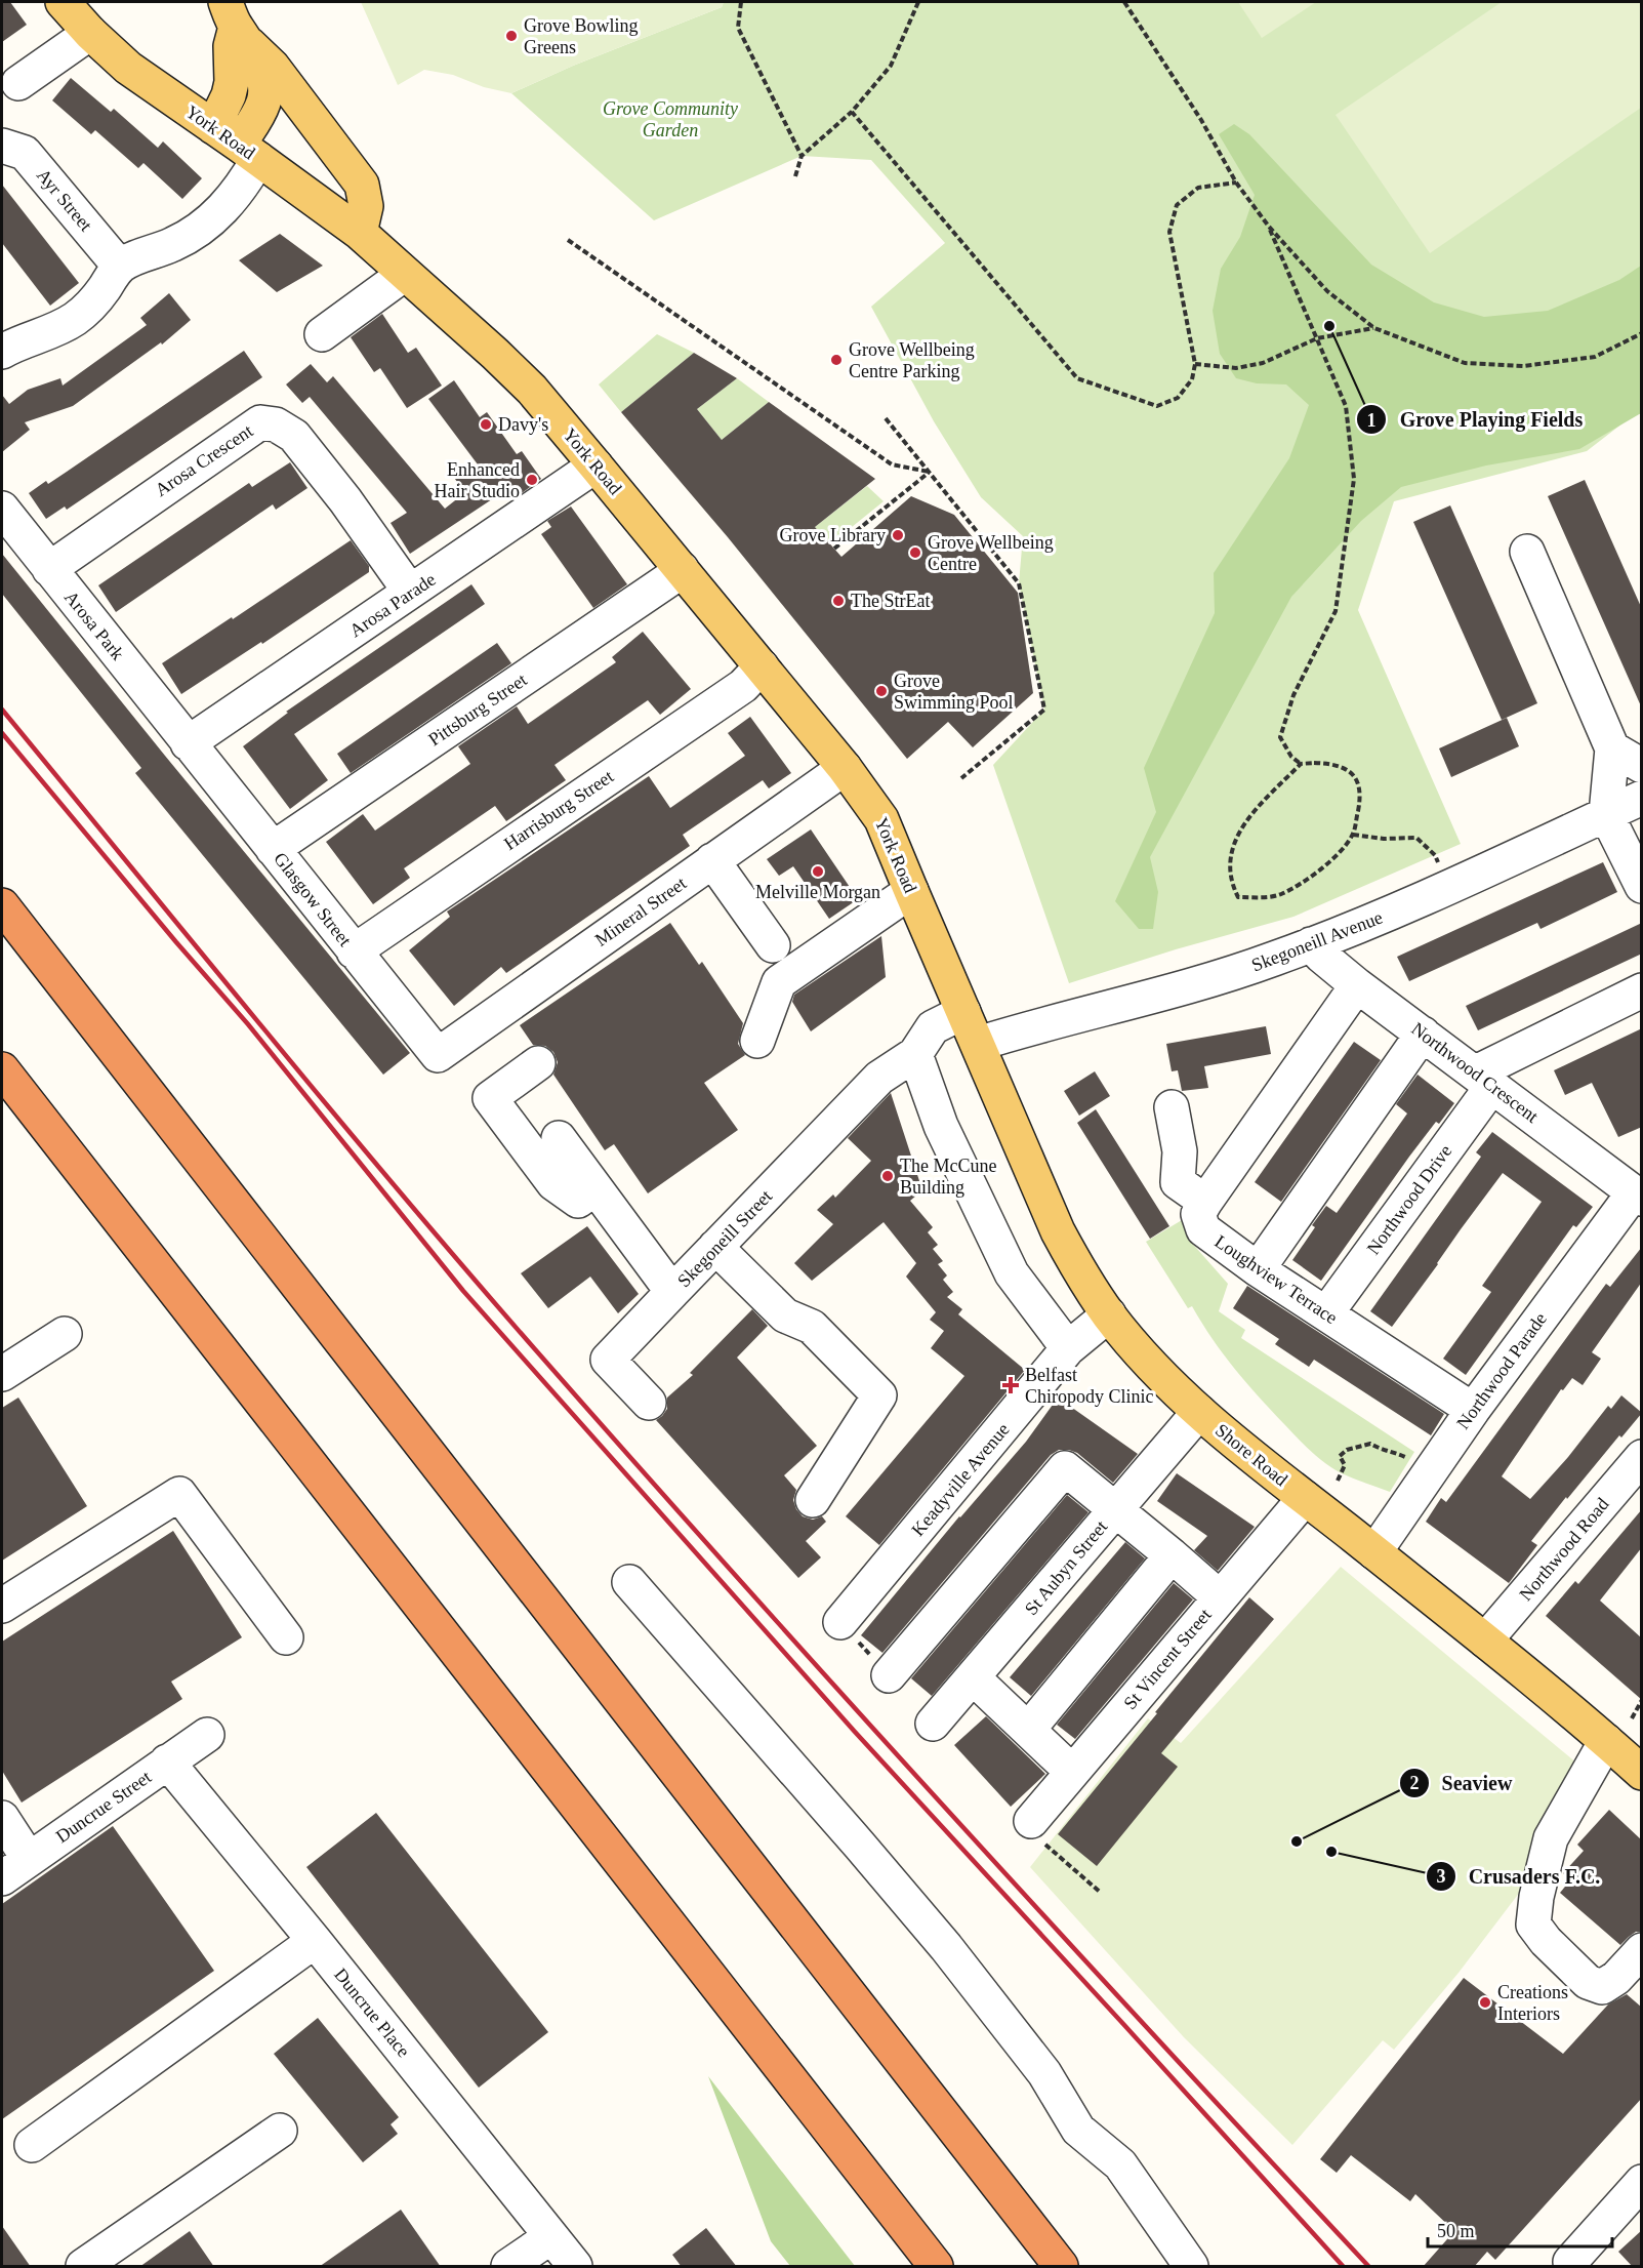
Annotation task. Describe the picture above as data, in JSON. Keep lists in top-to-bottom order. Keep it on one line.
{"streets":{"main road":["York Road","Shore Road"],"street":["Ayr Street","Arosa Crescent","Arosa Parade","Arosa Park","Pittsburg Street","Harrisburg Street","Glasgow Street","Mineral Street","Skegoneill Avenue","Northwood Crescent","Northwood Drive","Skegoneill Street","Loughview Terrace","Northwood Parade","Keadyville Avenue","Northwood Road","St Aubyn Street","St Vincent Street","Duncrue Street","Duncrue Place"]},"crossings":[["York Road","Arosa Parade"],["York Road","Pittsburg Street"],["York Road","Harrisburg Street"],["York Road","Mineral Street"],["York Road","Skegoneill Avenue"],["York Road","Shore Road"],["Arosa Crescent","Arosa Parade"],["Arosa Crescent","Arosa Park"],["Arosa Parade","Arosa Park"],["Arosa Parade","Glasgow Street"],["Arosa Park","Glasgow Street"],["Pittsburg Street","Glasgow Street"],["Harrisburg Street","Glasgow Street"],["Glasgow Street","Mineral Street"],["Skegoneill Avenue","Northwood Crescent"],["Skegoneill Avenue","Shore Road"],["Northwood Crescent","Northwood Drive"],["Northwood Crescent","Northwood Parade"],["Northwood Drive","Loughview Terrace"],["Loughview Terrace","Northwood Parade"],["Northwood Parade","Shore Road"],["Shore Road","Keadyville Avenue"],["Shore Road","Northwood Road"],["Shore Road","St Aubyn Street"],["Shore Road","St Vincent Street"],["Duncrue Street","Duncrue Place"]],"parks":["Grove Community Garden"],"places":{"other":["Grove Bowling Greens","Grove Playing Fields","Grove Wellbeing Centre Parking","Davy's","Enhanced Hair Studio","Grove Library","Grove Wellbeing Centre","The StrEat","Grove Swimming Pool","Melville Morgan","The McCune Building","Seaview","Crusaders F.C.","Creations Interiors"],"health":["Belfast Chiropody Clinic"]},"scale_bar":"50 m"}
